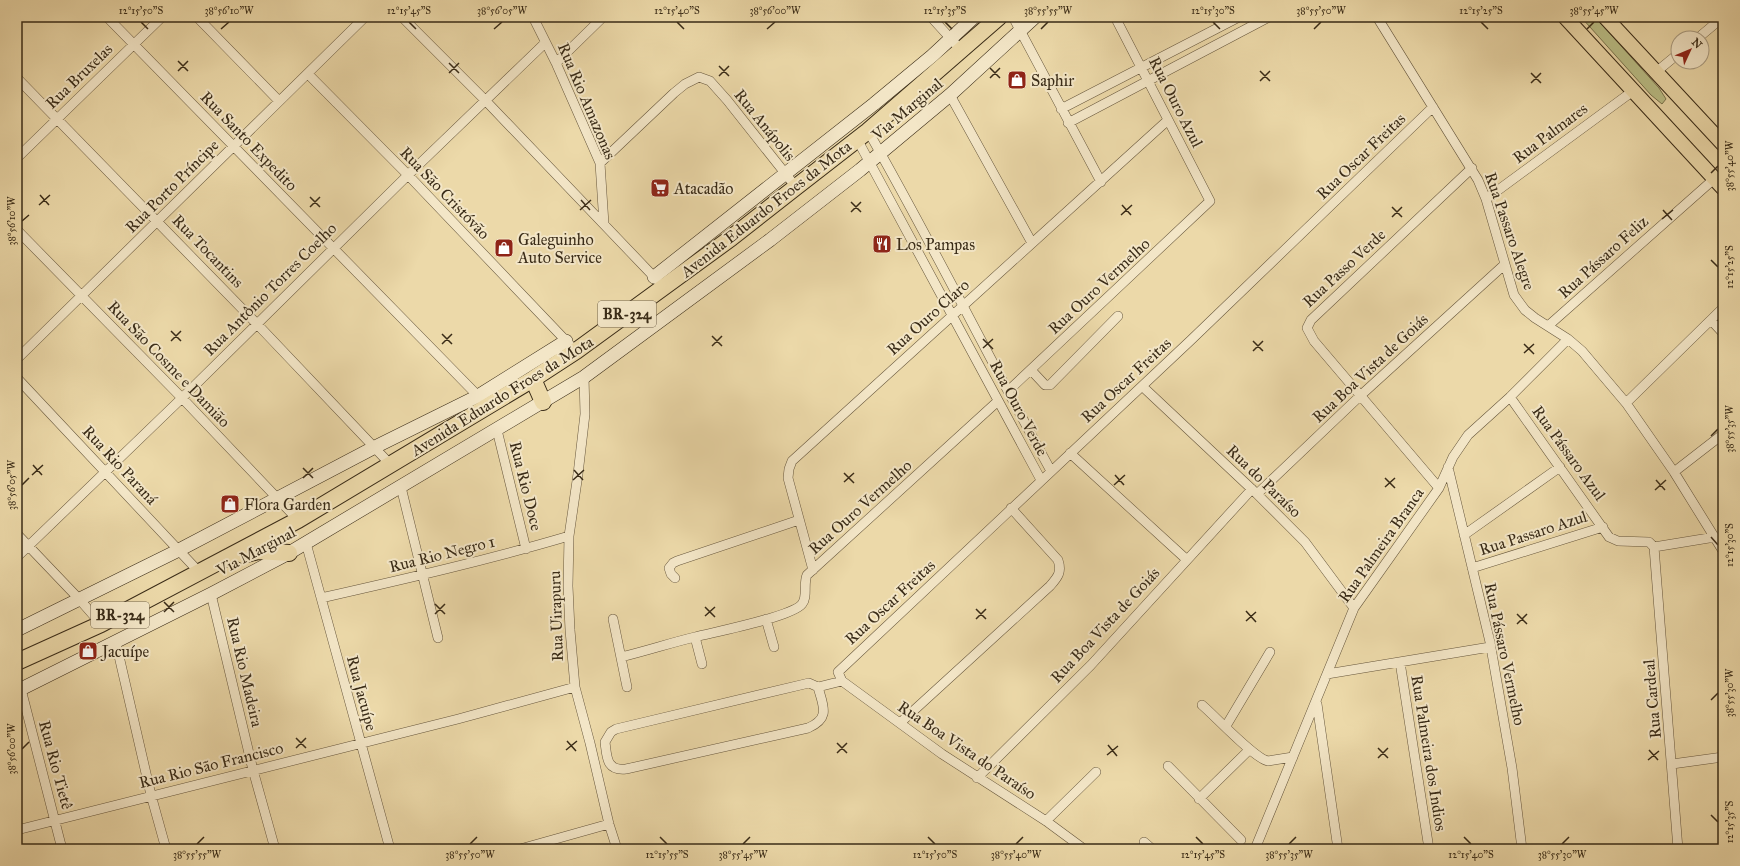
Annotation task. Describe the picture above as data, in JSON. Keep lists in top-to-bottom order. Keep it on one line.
{"streets":{"highway":["Avenida Eduardo Froes da Mota","BR-324"],"street":["Rua Bruxelas","Rua Rio Amazonas","Rua Ouro Azul","Via Marginal","Rua Anápolis","Rua Palmares","Rua Santo Expedito","Rua Oscar Freitas","Rua Porto Príncipe","Rua São Cristóvão","Rua Passaro Alegre","Rua Tocantins","Rua Pássaro Feliz","Rua Passo Verde","Rua Ouro Vermelho","Rua Antônio Torres Coelho","Rua Ouro Claro","Rua São Cosme e Damião","Rua Boa Vista de Goiás","Rua Ouro Verde","Rua Pássaro Azul","Rua Rio Paraná","Rua do Paraíso","Rua Rio Doce","Rua Passaro Azul","Rua Palmeira Branca","Rua Rio Negro 1","Rua Uirapuru","Rua Pássaro Vermelho","Rua Rio Madeira","Rua Jacuípe","Rua Cardeal","Rua Boa Vista do Paraíso","Rua Palmeira dos Indios","Rua Rio Tietê","Rua Rio São Francisco"]},"crossings":[["Rua Bruxelas","Rua Santo Expedito"],["Rua Bruxelas","Rua Tocantins"],["Rua Rio Amazonas","Rua Anápolis"],["Rua Rio Amazonas","Rua Antônio Torres Coelho"],["Rua Ouro Azul","Rua Ouro Vermelho"],["Rua Ouro Azul","Rua Ouro Claro"],["Via Marginal","Rua Ouro Verde"],["Via Marginal","Rua Rio Doce"],["Via Marginal","Rua Uirapuru"],["Via Marginal","Rua Rio Madeira"],["Via Marginal","Rua Jacuípe"],["Via Marginal","Rua Rio Tietê"],["Rua Anápolis","Avenida Eduardo Froes da Mota"],["Rua Palmares","Rua Passaro Alegre"],["Rua Santo Expedito","Rua Porto Príncipe"],["Rua Santo Expedito","Avenida Eduardo Froes da Mota"],["Rua Santo Expedito","Rua Antônio Torres Coelho"],["Rua Oscar Freitas","Rua Passaro Alegre"],["Rua Oscar Freitas","Rua Ouro Verde"],["Rua Oscar Freitas","Rua do Paraíso"],["Rua Oscar Freitas","Rua Boa Vista do Paraíso"],["Rua Porto Príncipe","Rua São Cristóvão"],["Rua Porto Príncipe","Rua Tocantins"],["Rua Porto Príncipe","Rua São Cosme e Damião"],["Rua São Cristóvão","Avenida Eduardo Froes da Mota"],["Rua São Cristóvão","Rua Antônio Torres Coelho"],["Avenida Eduardo Froes da Mota","Rua Tocantins"],["Avenida Eduardo Froes da Mota","Rua São Cosme e Damião"],["Avenida Eduardo Froes da Mota","Rua Ouro Verde"],["Avenida Eduardo Froes da Mota","Rua Rio Paraná"],["Rua Passaro Alegre","Rua Pássaro Feliz"],["Rua Passaro Alegre","Rua Passo Verde"],["Rua Passaro Alegre","Rua Boa Vista de Goiás"],["Rua Passaro Alegre","Rua Palmeira Branca"],["Rua Tocantins","Rua Antônio Torres Coelho"],["Rua Passo Verde","Rua Boa Vista de Goiás"],["Rua Ouro Vermelho","Rua Ouro Claro"],["Rua Ouro Vermelho","Rua Ouro Verde"],["Rua Antônio Torres Coelho","Rua São Cosme e Damião"],["Rua Antônio Torres Coelho","Rua Rio Paraná"],["Rua Ouro Claro","Rua Ouro Verde"],["Rua Boa Vista de Goiás","Rua do Paraíso"],["Rua Boa Vista de Goiás","Rua Boa Vista do Paraíso"],["Rua Pássaro Azul","Rua Passaro Azul"],["Rua Pássaro Azul","Rua Palmeira Branca"],["Rua Pássaro Azul","Rua Cardeal"],["Rua do Paraíso","Rua Palmeira Branca"],["Rua Rio Doce","Rua Rio Negro 1"],["Rua Passaro Azul","Rua Pássaro Vermelho"],["Rua Palmeira Branca","Rua Pássaro Vermelho"],["Rua Rio Negro 1","Rua Uirapuru"],["Rua Rio Negro 1","Rua Jacuípe"],["Rua Uirapuru","Rua Rio São Francisco"],["Rua Rio Madeira","Rua Rio São Francisco"],["Rua Jacuípe","Rua Rio São Francisco"],["Rua Rio Tietê","Rua Rio São Francisco"]],"places":{"shop":["Saphir","Galeguinho Auto Service","Flora Garden","Jacuípe"],"supermarket":["Atacadão"],"restaurant":["Los Pampas"]},"north":"top right","coordinates":["12°15'50\"S","38°56'10\"W","12°15'45\"S","38°56'05\"W","12°15'40\"S","38°56'00\"W","12°15'35\"S","38°55'55\"W","12°15'30\"S","38°55'50\"W","12°15'25\"S","38°55'45\"W","38°55'40\"W","38°55'35\"W","38°55'30\"W","12°15'55\"S"]}
